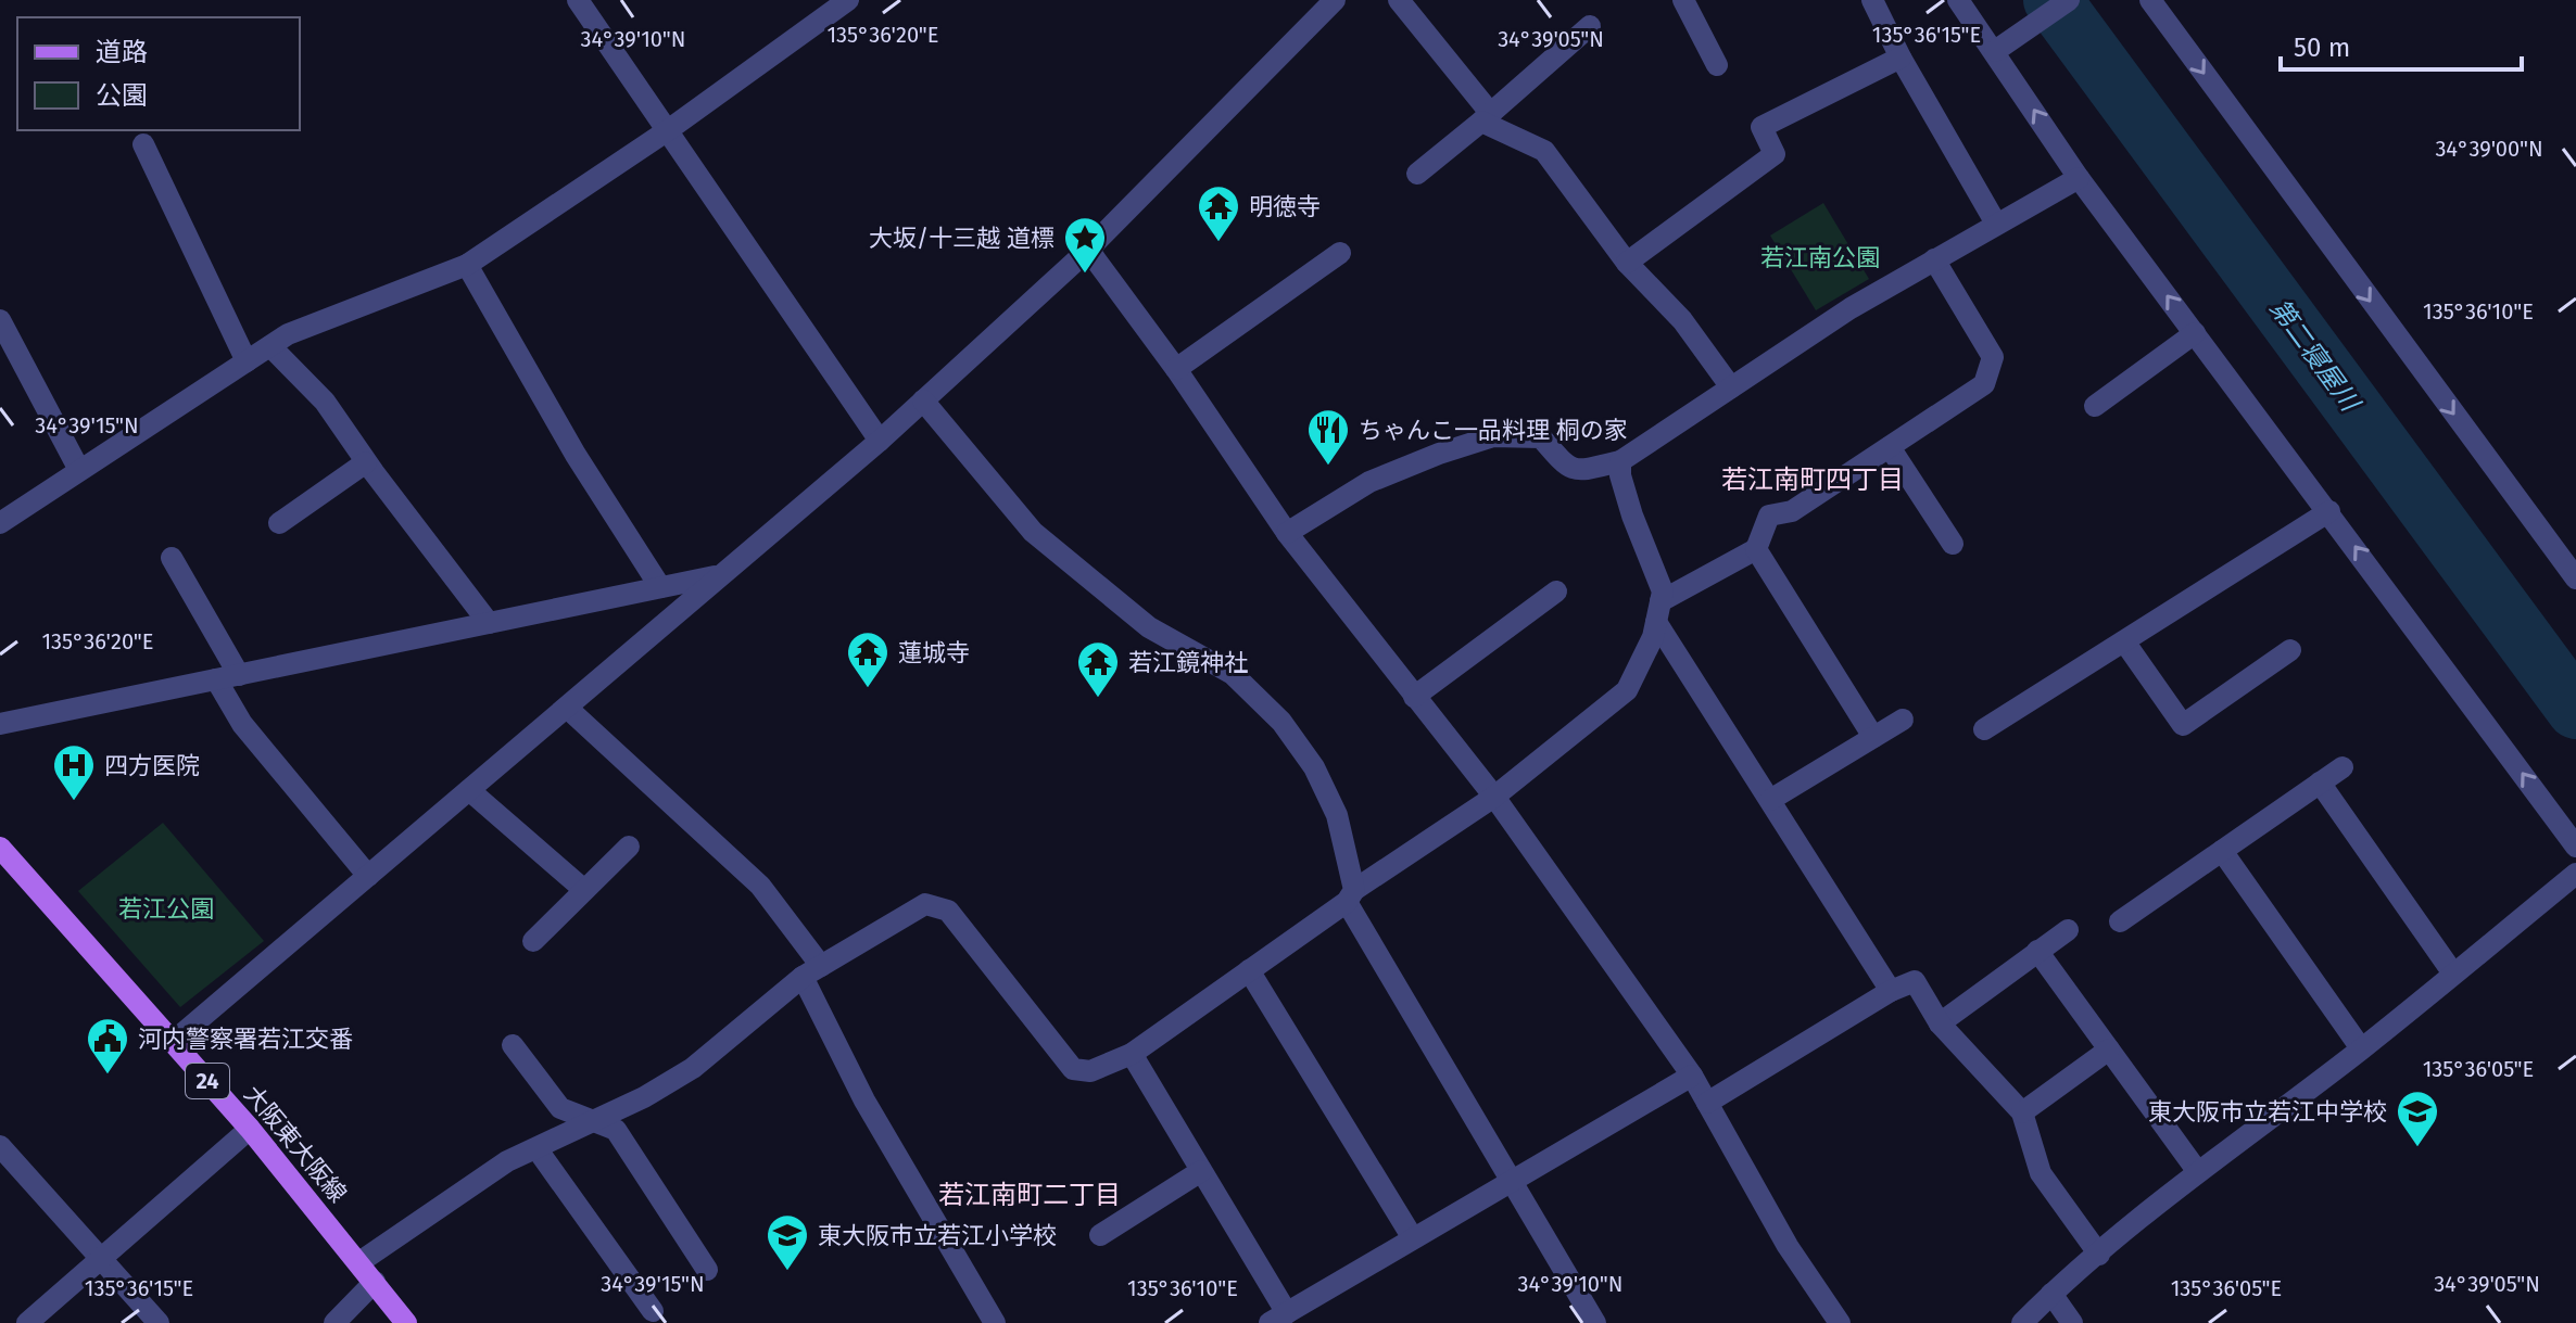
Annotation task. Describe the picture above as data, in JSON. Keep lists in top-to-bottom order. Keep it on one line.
{"streets":{"main road":["24","大阪東大阪線"]},"districts":["若江南町四丁目","若江南町二丁目"],"water":["第二寝屋川"],"parks":["若江南公園","若江公園"],"places":{"temple":["明徳寺","蓮城寺","若江鏡神社"],"place":["大坂/十三越 道標"],"restaurant":["ちゃんこ一品料理 桐の家"],"hospital":["四方医院"],"public building":["河内警察署若江交番"],"school or university":["東大阪市立若江中学校","東大阪市立若江小学校"]},"legend":["道路","公園"],"scale_bar":"50 m","coordinates":["135°36'20\"E","135°36'15\"E","34°39'10\"N","34°39'05\"N","34°39'00\"N","135°36'10\"E","34°39'15\"N","135°36'05\"E"]}
